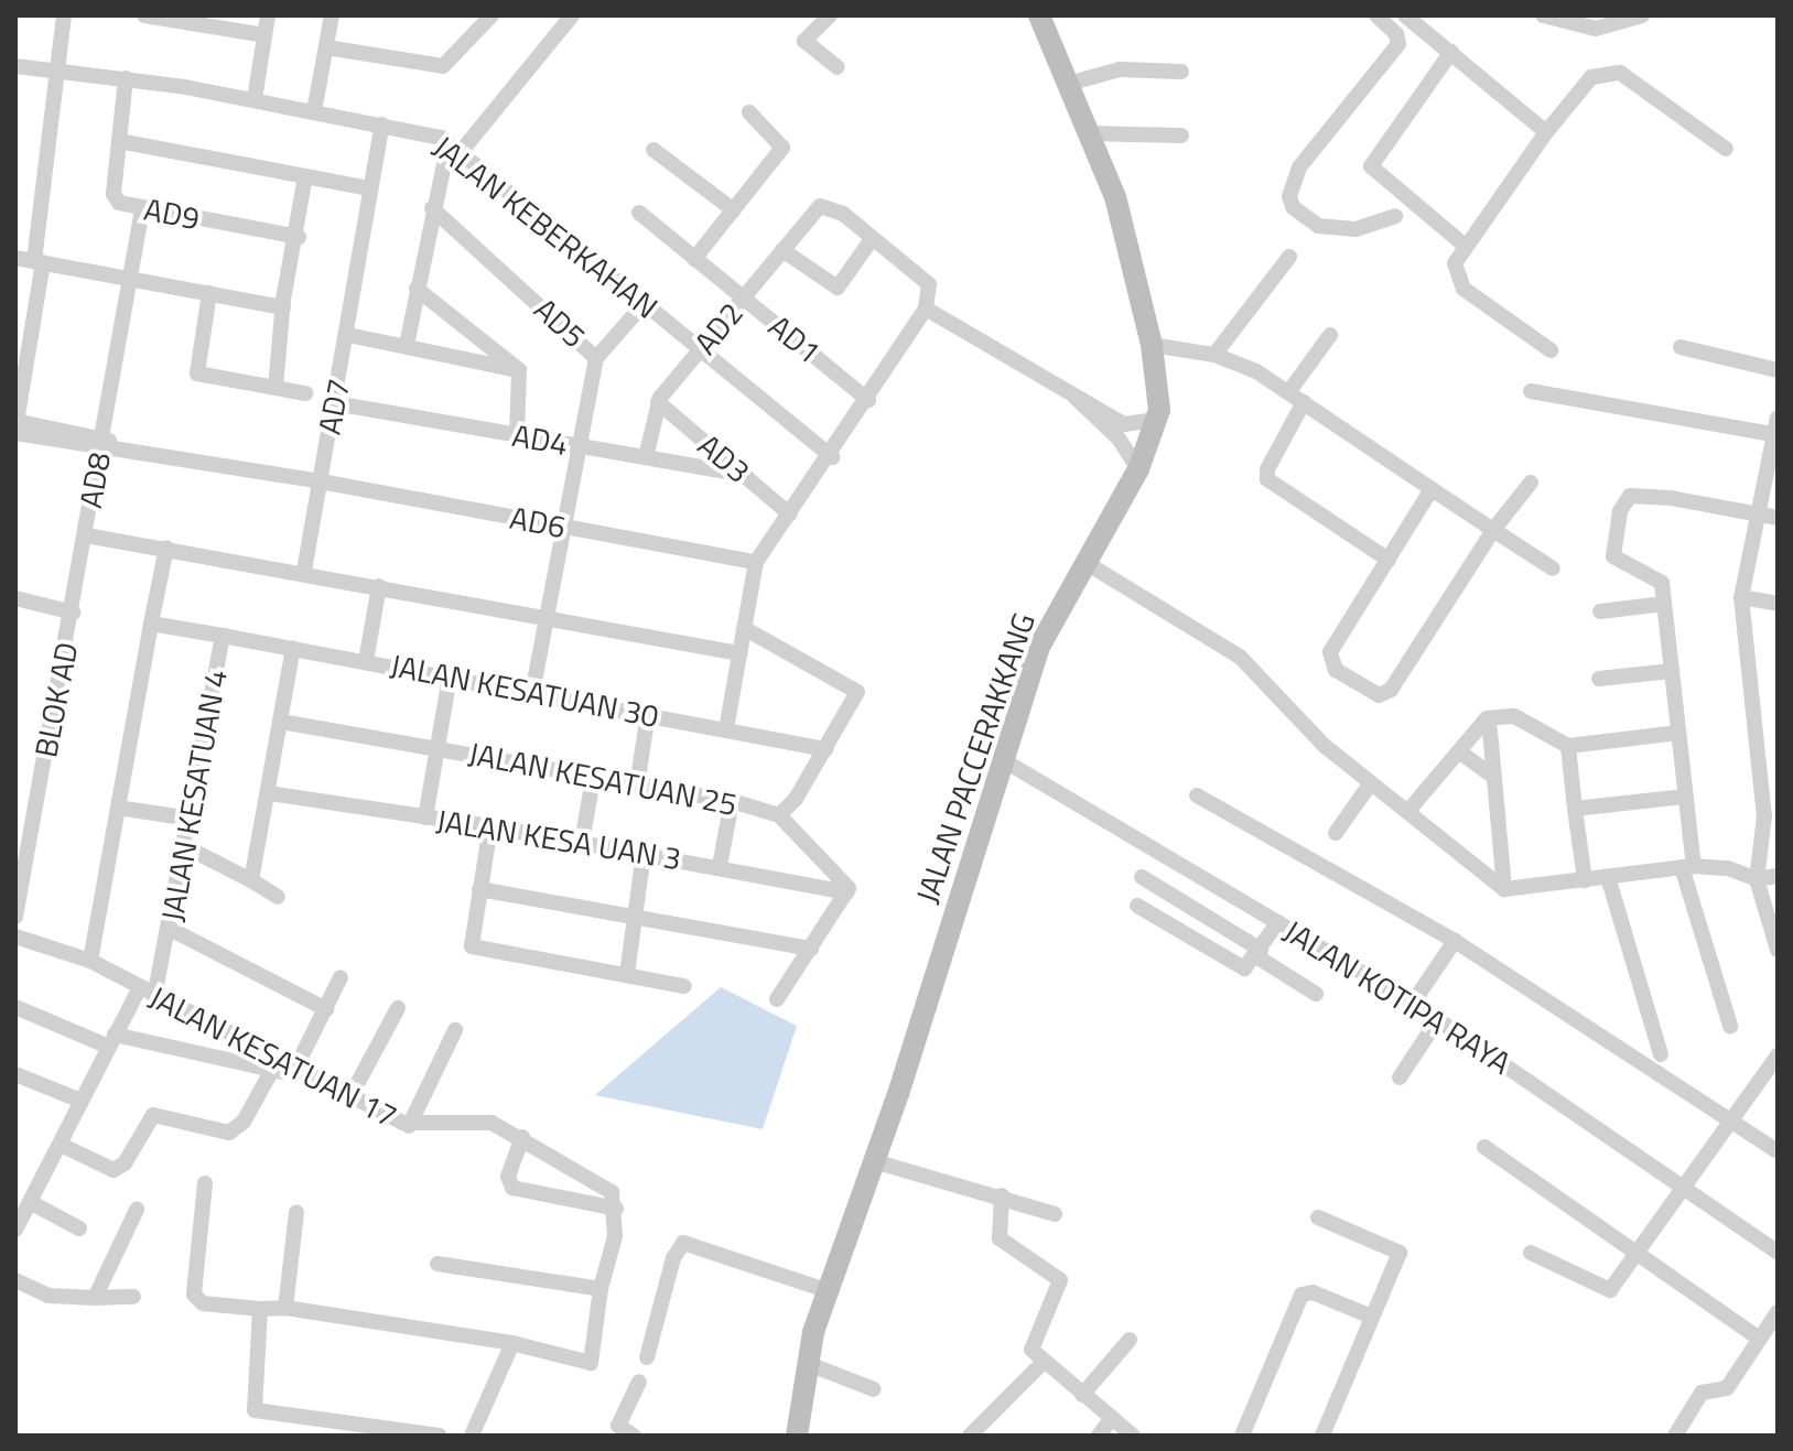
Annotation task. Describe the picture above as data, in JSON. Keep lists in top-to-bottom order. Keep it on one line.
{"streets":{"main road":["JALAN PACCERAKKANG"],"street":["AD9","JALAN KEBERKAHAN","AD5","AD2","AD1","AD7","AD4","AD3","AD8","AD6","JALAN KESATUAN 30","BLOK AD","JALAN KESATUAN 25","JALAN KESATUAN 4","JALAN KESA UAN 3","JALAN KOTIPA RAYA","JALAN KESATUAN 17"]},"crossings":[["AD9","JALAN KEBERKAHAN"],["AD9","AD8"],["JALAN KEBERKAHAN","AD2"],["JALAN KEBERKAHAN","AD7"],["AD5","AD4"],["AD5","AD8"],["AD5","AD6"],["AD5","JALAN KESATUAN 30"],["AD2","AD1"],["AD2","AD4"],["AD2","AD3"],["AD7","AD4"],["AD7","AD8"],["AD7","AD6"],["AD4","AD3"],["AD8","AD6"],["AD8","BLOK AD"],["JALAN KESATUAN 30","JALAN KESATUAN 25"],["JALAN KESATUAN 30","JALAN KESATUAN 4"],["JALAN PACCERAKKANG","JALAN KOTIPA RAYA"],["JALAN KESATUAN 4","JALAN KESATUAN 17"]]}
